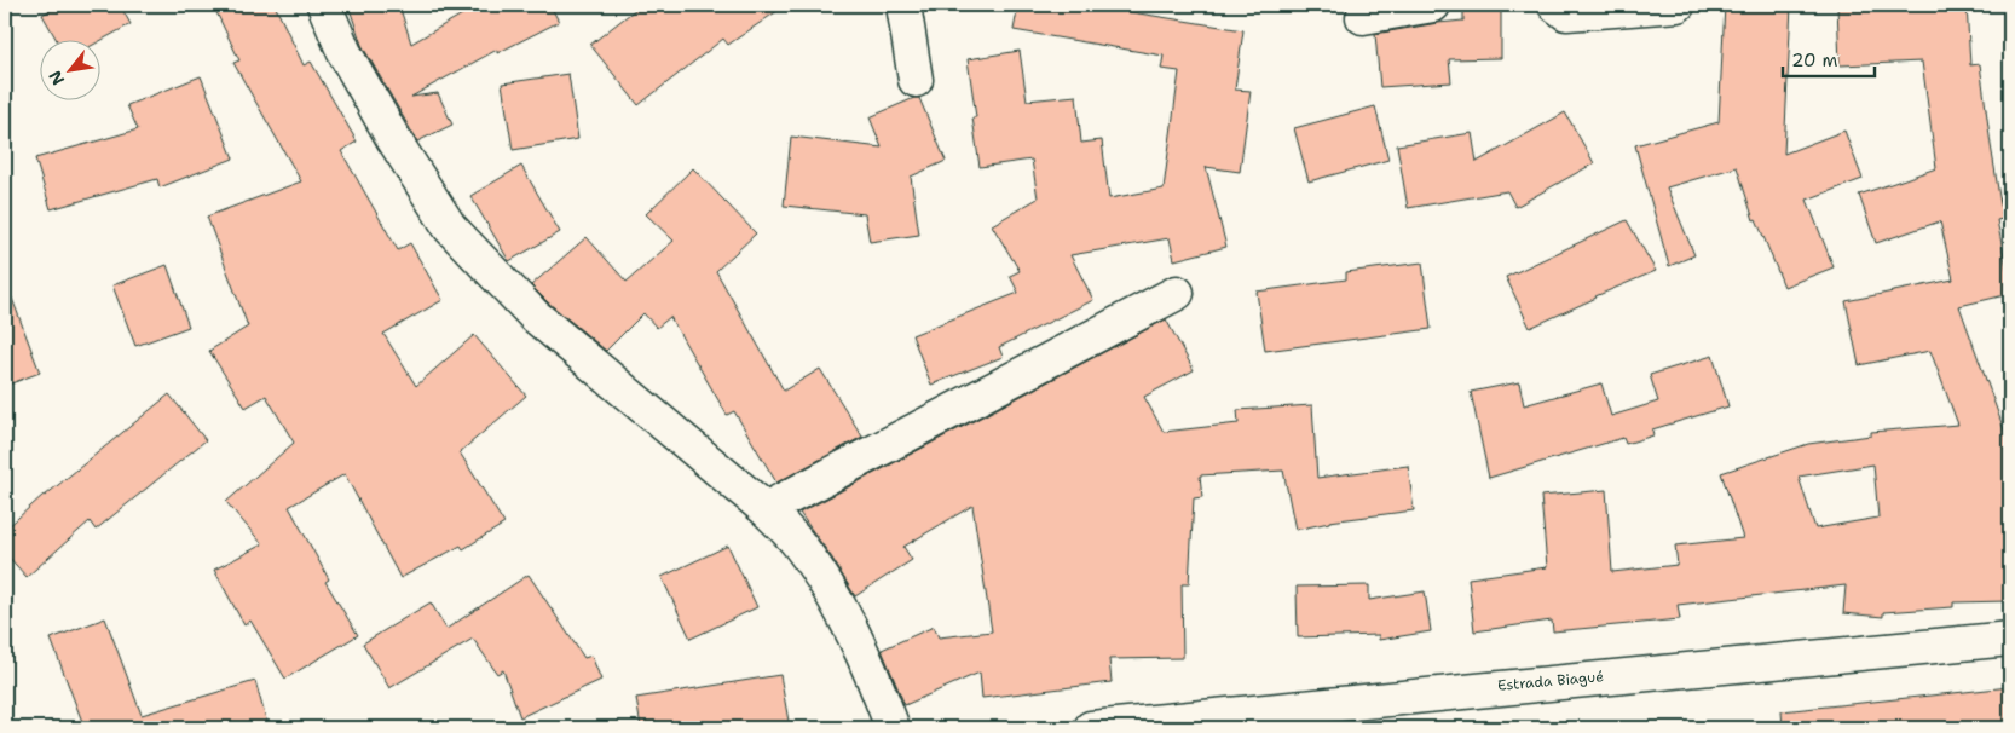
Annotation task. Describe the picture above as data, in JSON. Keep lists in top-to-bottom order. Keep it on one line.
{"streets":{"street":["Estrada Biagué"]},"scale_bar":"20 m","north":"bottom left"}
